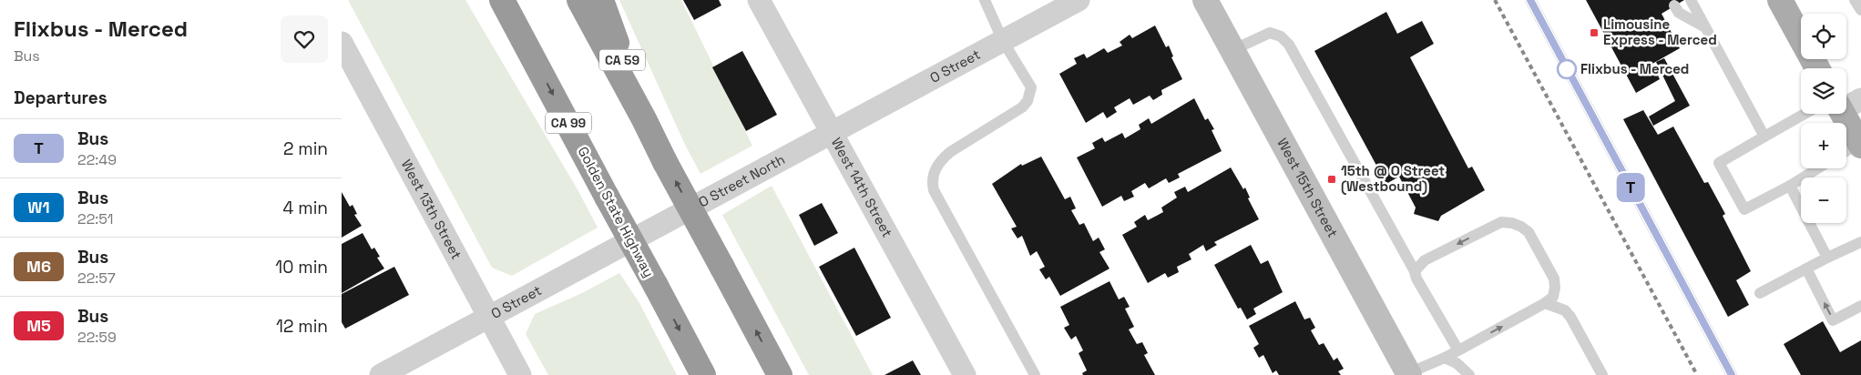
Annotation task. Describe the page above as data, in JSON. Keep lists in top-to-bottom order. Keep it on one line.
{"streets":{"highway":["CA 59","CA 99","Golden State Highway"],"street":["O Street","O Street North","West 14th Street","West 15th Street","West 13th Street"]},"crossings":[["O Street","O Street North"],["O Street","West 14th Street"],["O Street","West 13th Street"],["O Street North","West 14th Street"]],"places":{"transit":["Limousine Express - Merced","15th @ O Street (Westbound)"],"other":["Flixbus - Merced"]},"lines":["bus line T"],"page":{"heading":[["Flixbus - Merced","Bus"],"Departures"],"on_map":"T","map_buttons":["+","−"],"list":[{"mark":"T","name":"Bus","note":"22:49","value":"2 min"},{"mark":"W1","name":"Bus","note":"22:51","value":"4 min"},{"mark":"M6","name":"Bus","note":"22:57","value":"10 min"},{"mark":"M5","name":"Bus","note":"22:59","value":"12 min"}]}}
